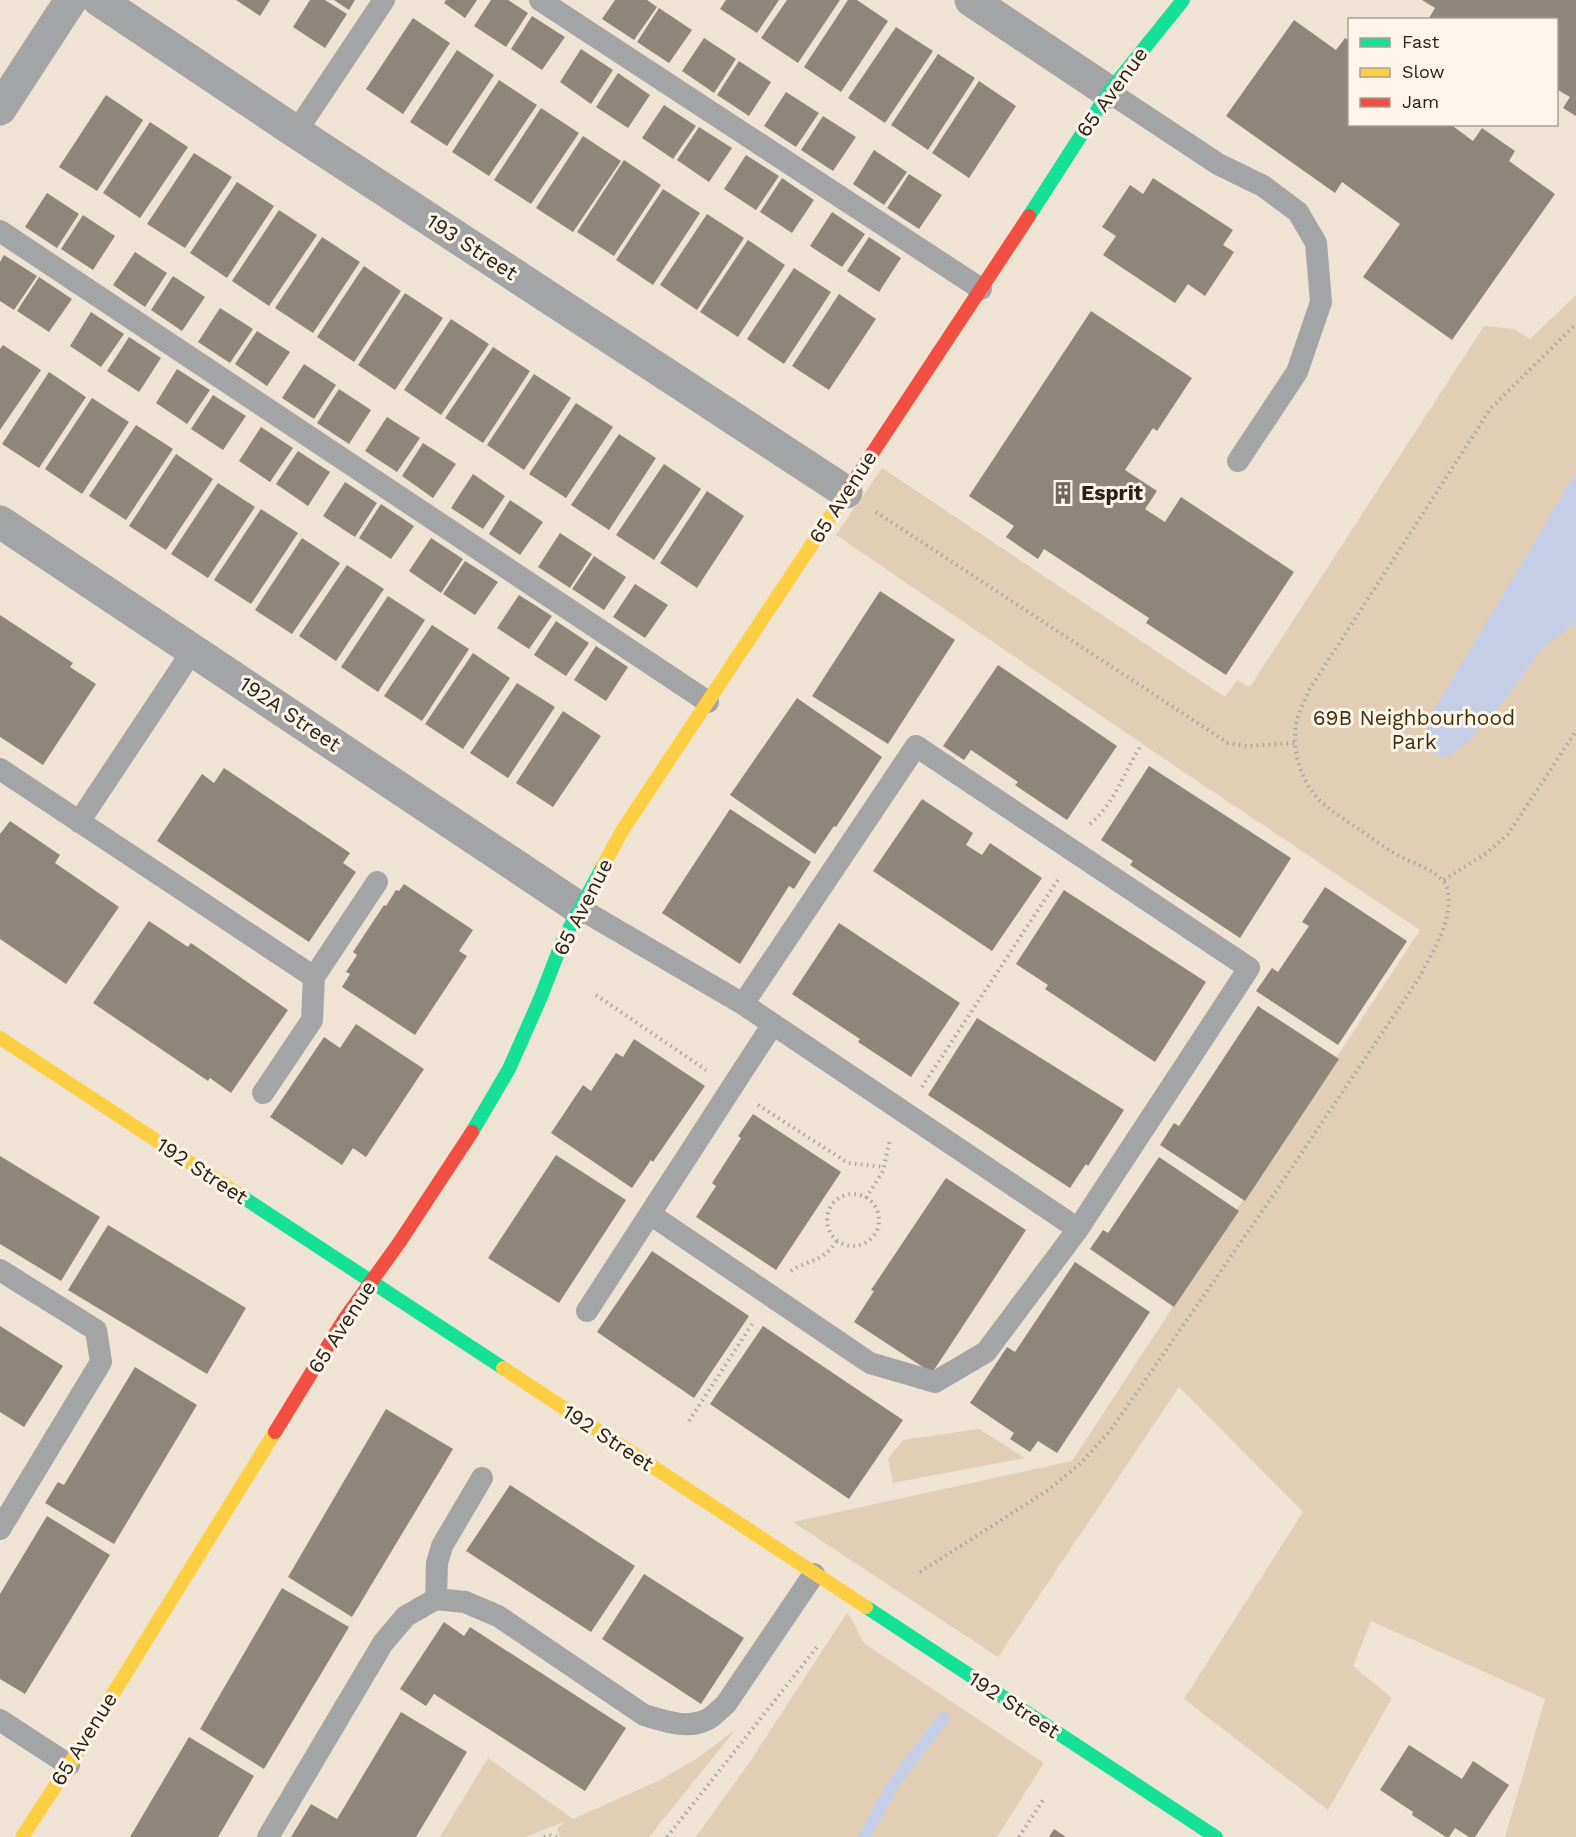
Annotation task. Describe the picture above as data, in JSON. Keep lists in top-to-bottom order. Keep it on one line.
{"streets":{"street":["65 Avenue","193 Street","192A Street","192 Street"]},"crossings":[["65 Avenue","193 Street"],["65 Avenue","192A Street"],["65 Avenue","192 Street"]],"parks":["69B Neighbourhood Park"],"places":{"building":["Esprit"]},"legend":["Fast","Slow","Jam"]}
